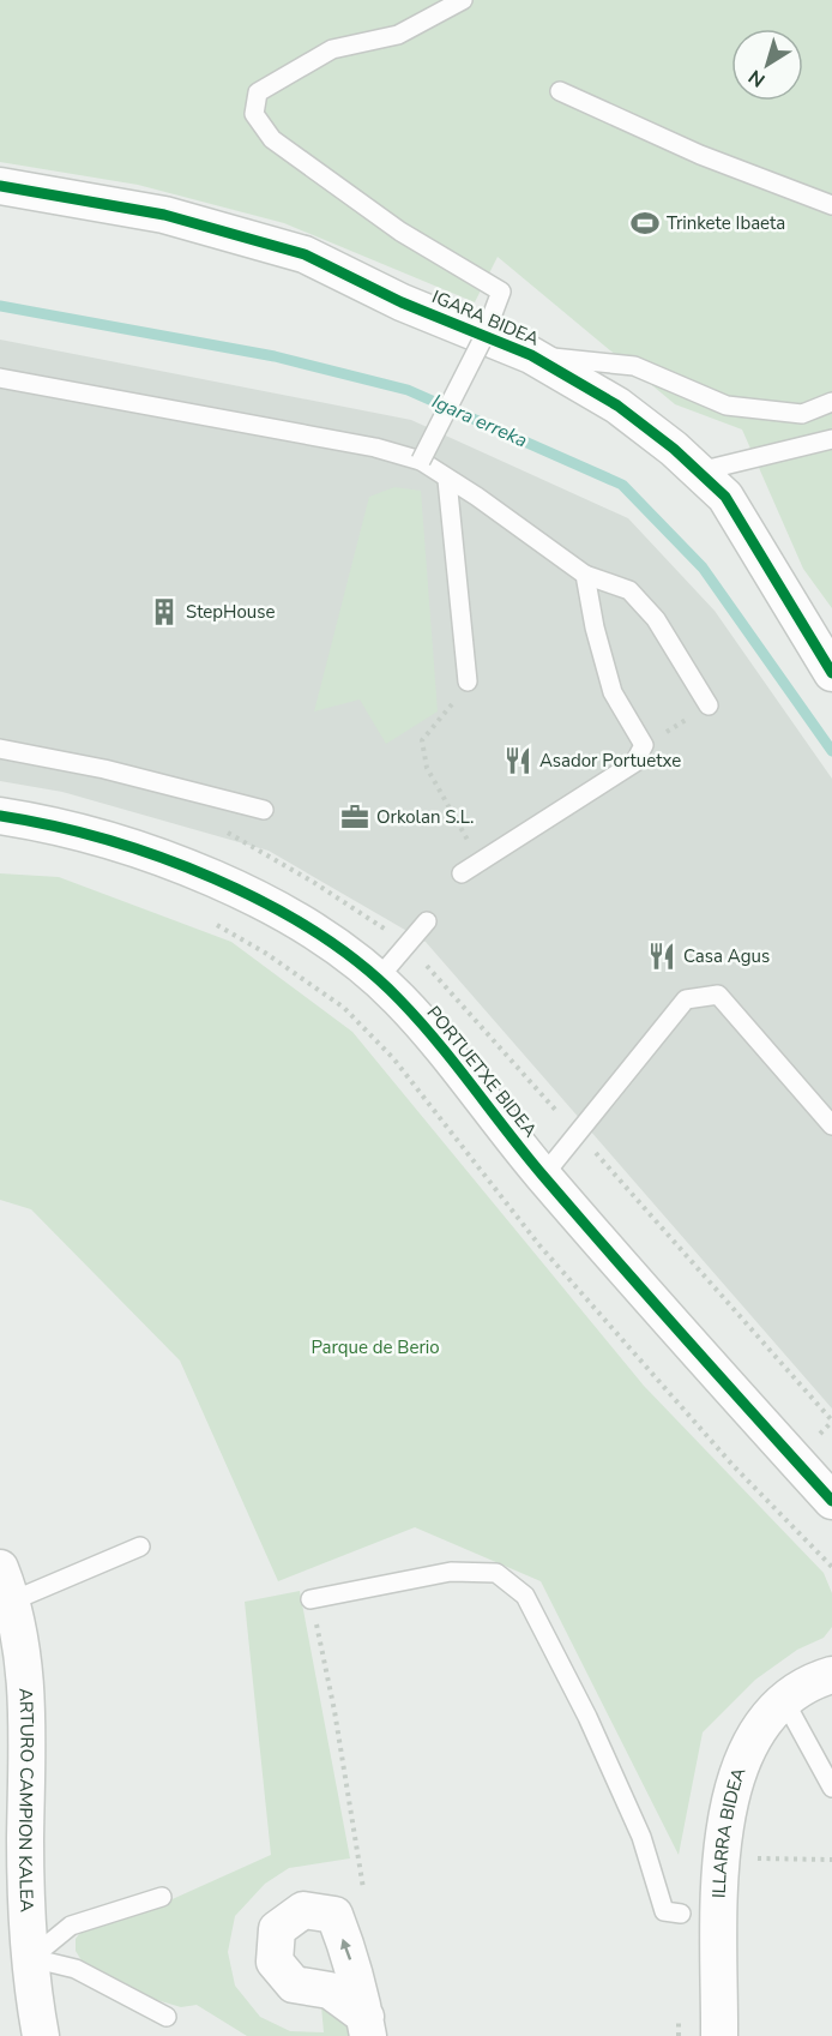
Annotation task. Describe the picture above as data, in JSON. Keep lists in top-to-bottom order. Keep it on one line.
{"streets":{"street":["IGARA BIDEA","PORTUETXE BIDEA","ARTURO CAMPION KALEA","ILLARRA BIDEA"]},"water":["Igara erreka"],"parks":["Parque de Berio"],"places":{"sports":["Trinkete Ibaeta"],"building":["StepHouse"],"restaurant":["Asador Portuetxe","Casa Agus"],"office":["Orkolan S.L."]},"north":"bottom left"}
